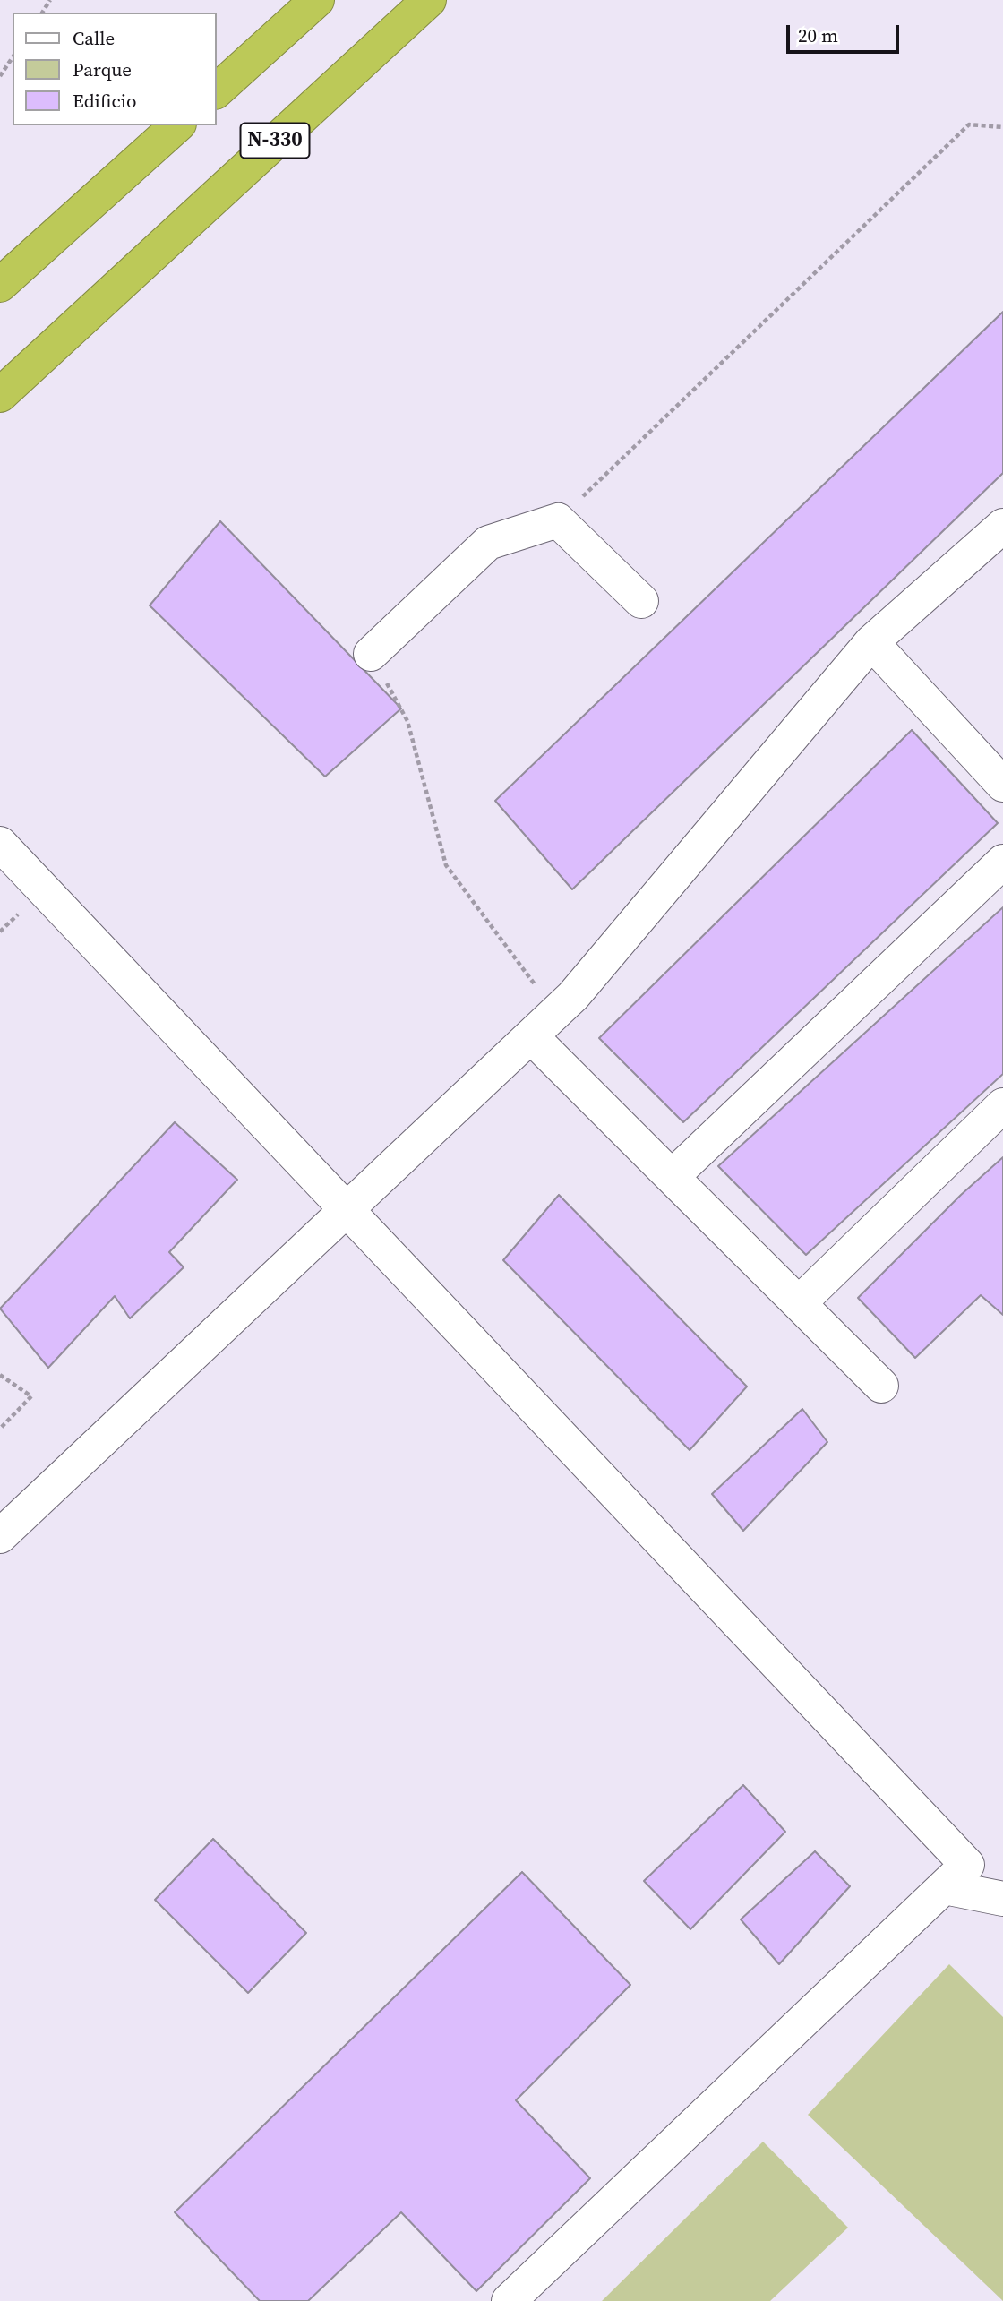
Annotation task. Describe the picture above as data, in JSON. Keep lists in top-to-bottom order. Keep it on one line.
{"streets":{"highway":["N-330"]},"legend":["Calle","Parque","Edificio"],"scale_bar":"20 m"}
